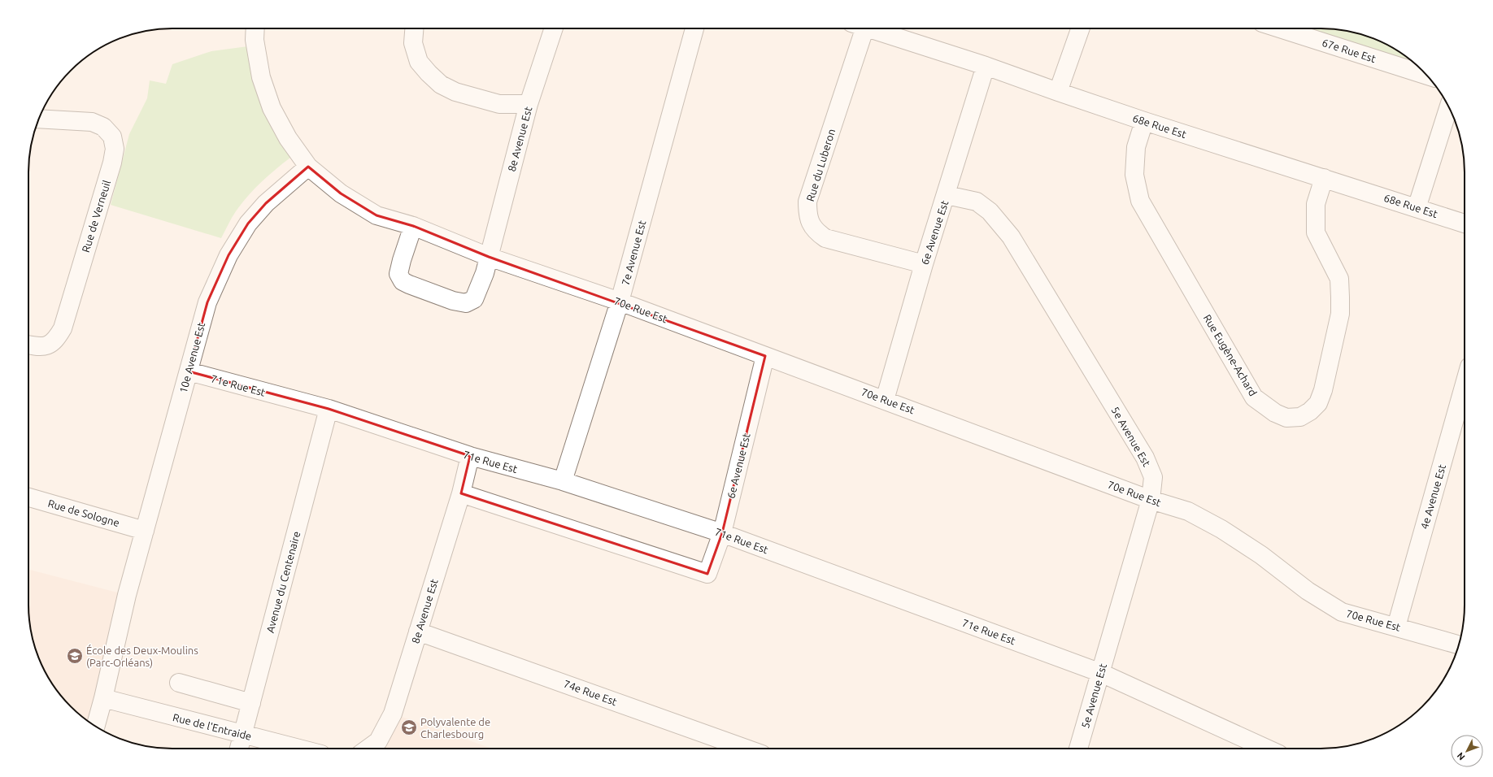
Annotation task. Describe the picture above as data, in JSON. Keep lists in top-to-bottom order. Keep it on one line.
{"streets":{"street":["67e Rue Est","68e Rue Est","8e Avenue Est","Rue du Luberon","Rue de Verneuil","6e Avenue Est","7e Avenue Est","70e Rue Est","Rue Eugène-Achard","10e Avenue Est","71e Rue Est","5e Avenue Est","4e Avenue Est","Rue de Sologne","Avenue du Centenaire","74e Rue Est","Rue de l'Entraide"]},"crossings":[["68e Rue Est","6e Avenue Est"],["68e Rue Est","Rue Eugène-Achard"],["8e Avenue Est","6e Avenue Est"],["8e Avenue Est","70e Rue Est"],["8e Avenue Est","71e Rue Est"],["8e Avenue Est","74e Rue Est"],["Rue du Luberon","6e Avenue Est"],["6e Avenue Est","70e Rue Est"],["6e Avenue Est","71e Rue Est"],["6e Avenue Est","5e Avenue Est"],["7e Avenue Est","70e Rue Est"],["7e Avenue Est","71e Rue Est"],["70e Rue Est","10e Avenue Est"],["70e Rue Est","5e Avenue Est"],["70e Rue Est","4e Avenue Est"],["10e Avenue Est","71e Rue Est"],["10e Avenue Est","Rue de Sologne"],["10e Avenue Est","Rue de l'Entraide"],["71e Rue Est","5e Avenue Est"],["71e Rue Est","Avenue du Centenaire"],["Avenue du Centenaire","Rue de l'Entraide"]],"places":{"school or university":["École des Deux-Moulins (Parc-Orléans)","Polyvalente de Charlesbourg"]},"north":"bottom left"}
